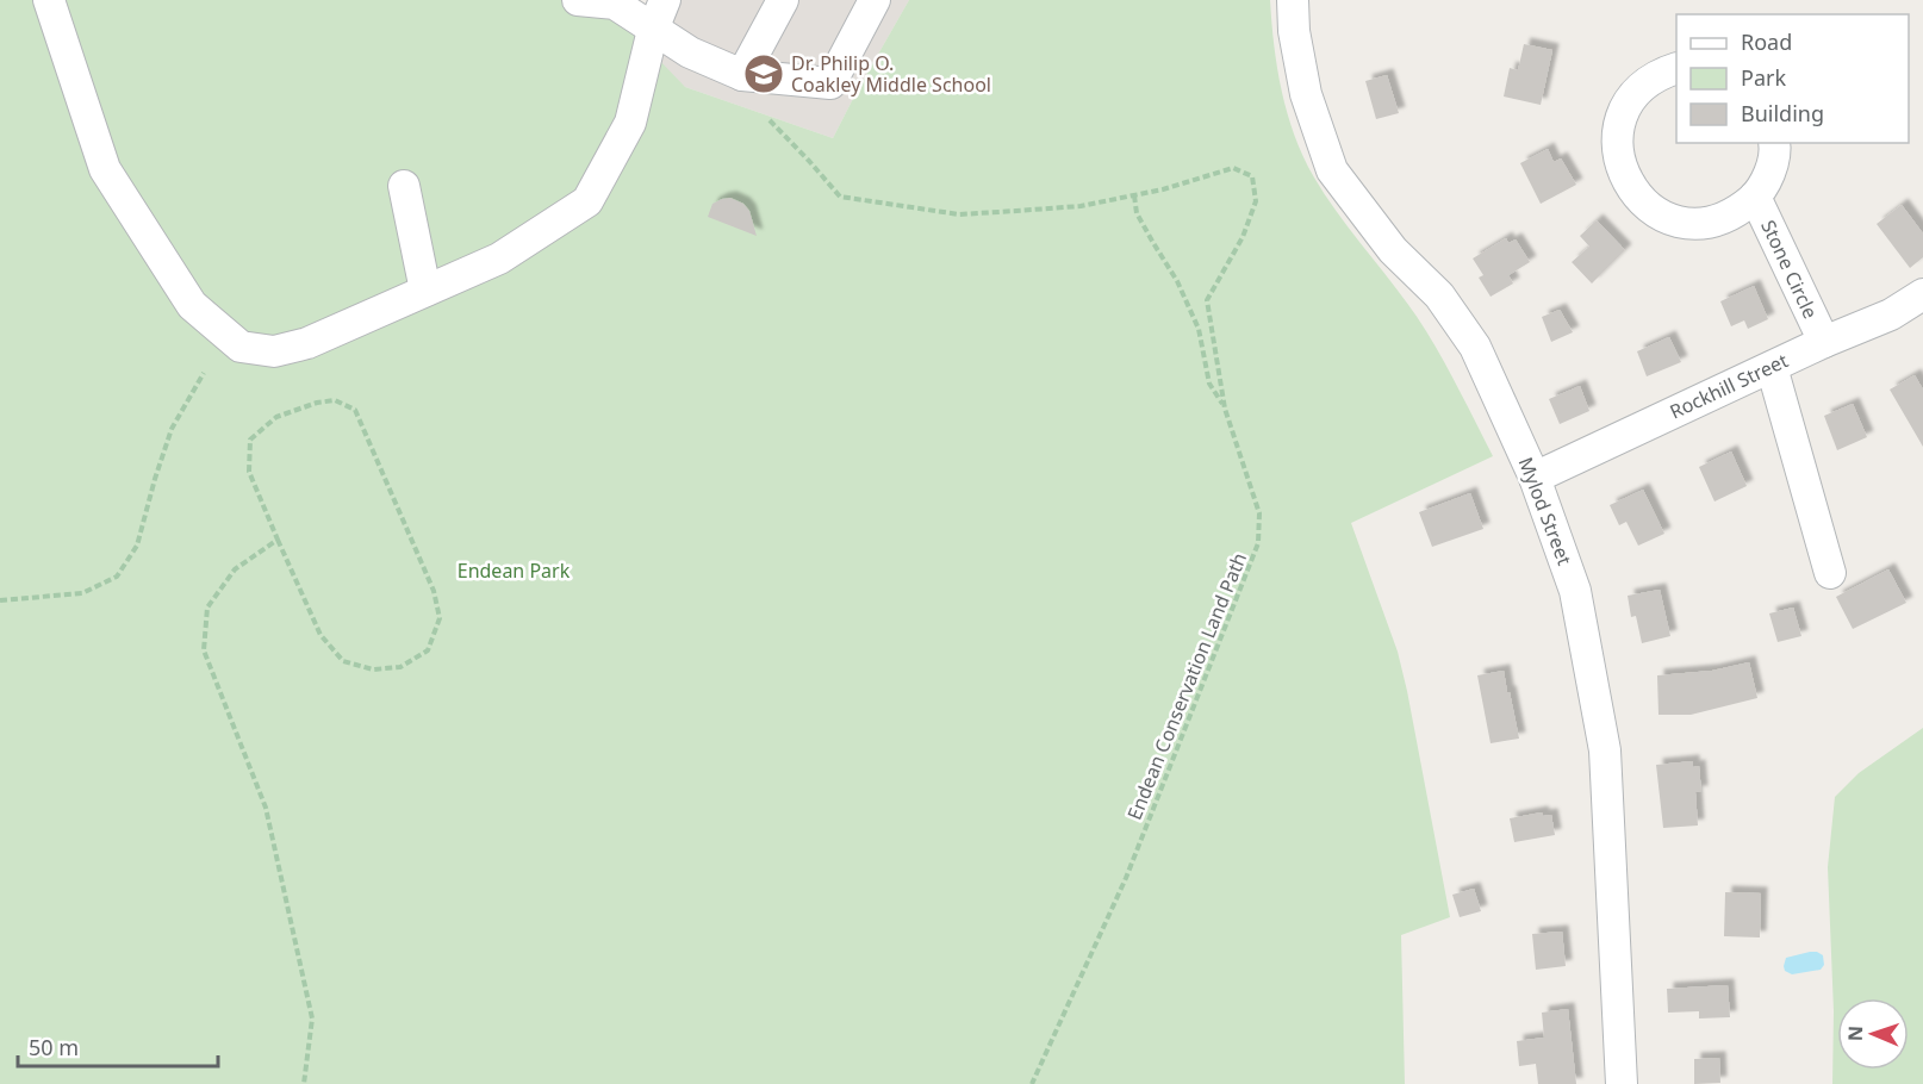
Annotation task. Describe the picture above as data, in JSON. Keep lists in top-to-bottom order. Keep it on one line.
{"streets":{"street":["Stone Circle","Rockhill Street","Mylod Street"],"path":["Endean Conservation Land Path"]},"crossings":[["Stone Circle","Rockhill Street"],["Rockhill Street","Mylod Street"]],"parks":["Endean Park"],"places":{"school or university":["Dr. Philip O. Coakley Middle School"]},"legend":["Road","Park","Building"],"scale_bar":"50 m","north":"left"}
